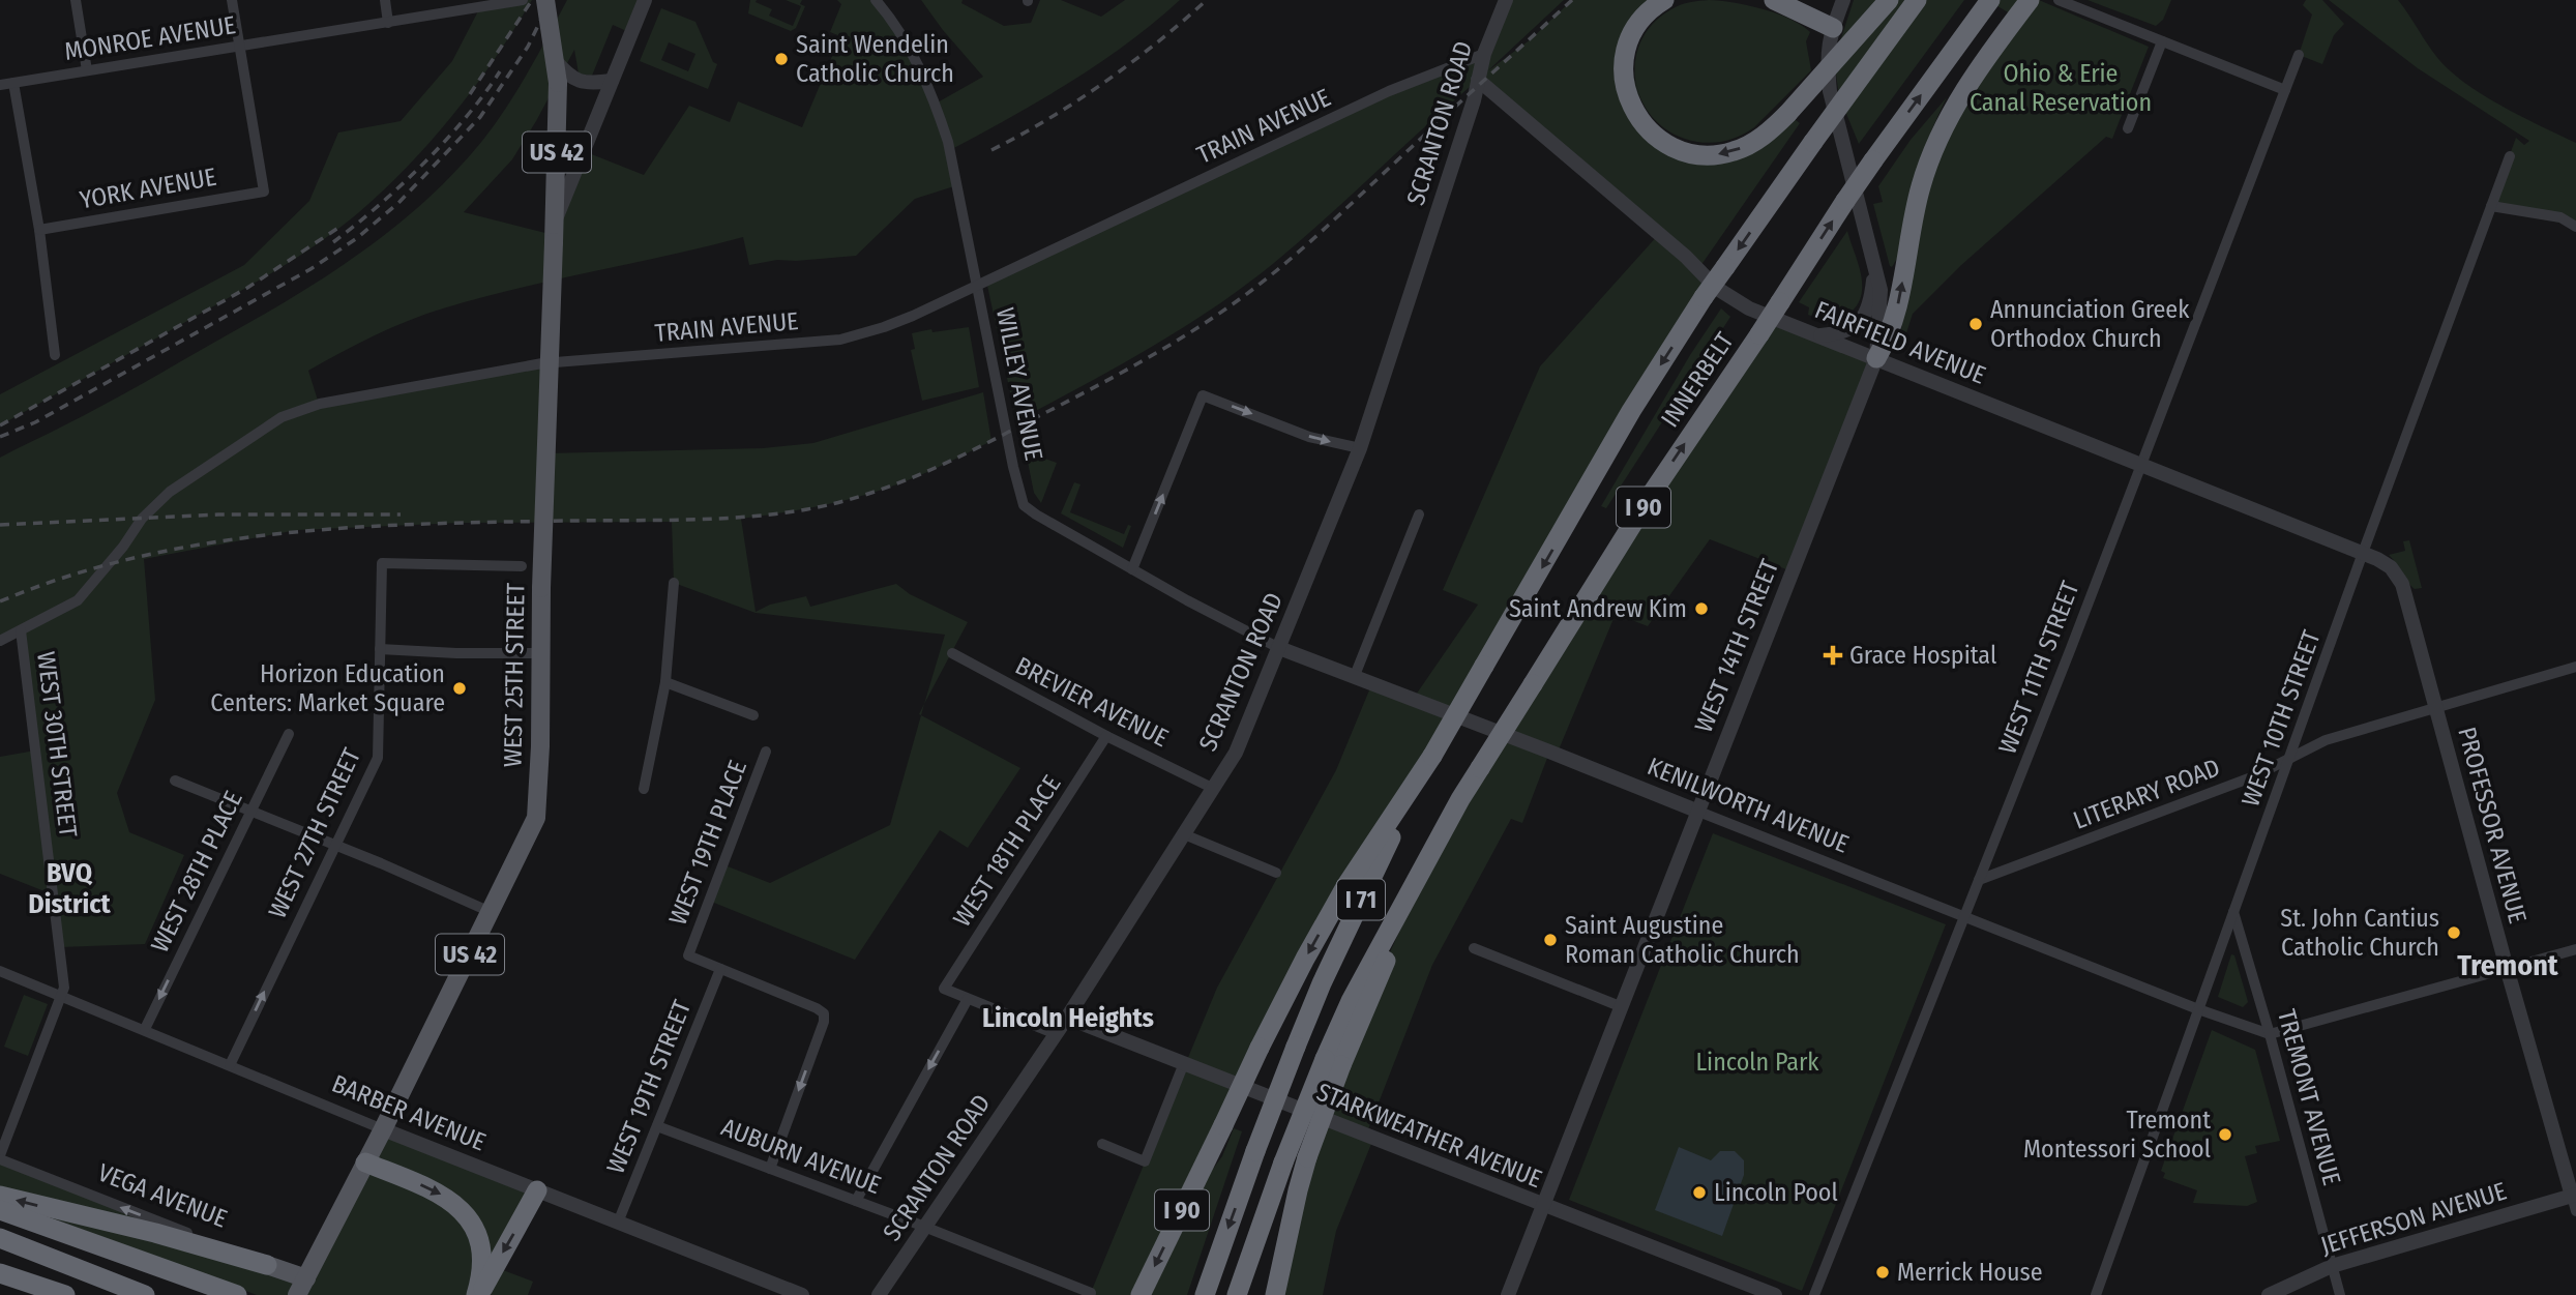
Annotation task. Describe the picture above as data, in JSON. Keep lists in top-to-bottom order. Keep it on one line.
{"streets":{"highway":["INNERBELT","I 90","I 71"],"main road":["US 42","WEST 25TH STREET","VEGA AVENUE"],"street":["MONROE AVENUE","SCRANTON ROAD","TRAIN AVENUE","YORK AVENUE","FAIRFIELD AVENUE","WILLEY AVENUE","WEST 14TH STREET","WEST 11TH STREET","BREVIER AVENUE","WEST 10TH STREET","WEST 30TH STREET","LITERARY ROAD","KENILWORTH AVENUE","PROFESSOR AVENUE","WEST 27TH STREET","WEST 19TH PLACE","WEST 18TH PLACE","WEST 28TH PLACE","WEST 19TH STREET","TREMONT AVENUE","BARBER AVENUE","STARKWEATHER AVENUE","AUBURN AVENUE","JEFFERSON AVENUE"]},"crossings":[["MONROE AVENUE","YORK AVENUE"],["SCRANTON ROAD","TRAIN AVENUE"],["SCRANTON ROAD","FAIRFIELD AVENUE"],["SCRANTON ROAD","WILLEY AVENUE"],["SCRANTON ROAD","BREVIER AVENUE"],["SCRANTON ROAD","KENILWORTH AVENUE"],["SCRANTON ROAD","STARKWEATHER AVENUE"],["SCRANTON ROAD","AUBURN AVENUE"],["TRAIN AVENUE","WILLEY AVENUE"],["TRAIN AVENUE","WEST 30TH STREET"],["FAIRFIELD AVENUE","WEST 14TH STREET"],["FAIRFIELD AVENUE","WEST 11TH STREET"],["FAIRFIELD AVENUE","WEST 10TH STREET"],["FAIRFIELD AVENUE","PROFESSOR AVENUE"],["INNERBELT","I 90"],["INNERBELT","I 71"],["WILLEY AVENUE","KENILWORTH AVENUE"],["I 90","I 71"],["WEST 14TH STREET","KENILWORTH AVENUE"],["WEST 14TH STREET","STARKWEATHER AVENUE"],["WEST 11TH STREET","LITERARY ROAD"],["WEST 11TH STREET","KENILWORTH AVENUE"],["WEST 25TH STREET","BARBER AVENUE"],["WEST 25TH STREET","VEGA AVENUE"],["BREVIER AVENUE","WEST 18TH PLACE"],["WEST 10TH STREET","LITERARY ROAD"],["WEST 10TH STREET","KENILWORTH AVENUE"],["WEST 10TH STREET","PROFESSOR AVENUE"],["WEST 10TH STREET","TREMONT AVENUE"],["WEST 30TH STREET","BARBER AVENUE"],["WEST 30TH STREET","VEGA AVENUE"],["LITERARY ROAD","PROFESSOR AVENUE"],["KENILWORTH AVENUE","TREMONT AVENUE"],["PROFESSOR AVENUE","JEFFERSON AVENUE"],["WEST 27TH STREET","BARBER AVENUE"],["WEST 19TH PLACE","WEST 19TH STREET"],["WEST 28TH PLACE","BARBER AVENUE"],["WEST 19TH STREET","BARBER AVENUE"],["WEST 19TH STREET","AUBURN AVENUE"],["TREMONT AVENUE","JEFFERSON AVENUE"]],"one_way":["WEST 27TH STREET","WEST 28TH PLACE","VEGA AVENUE"],"districts":["BVQ District","Tremont","Lincoln Heights"],"parks":["Ohio & Erie Canal Reservation","Lincoln Park"],"places":{"other":["Saint Wendelin Catholic Church","Annunciation Greek Orthodox Church","Saint Andrew Kim","Horizon Education Centers: Market Square","St. John Cantius Catholic Church","Saint Augustine Roman Catholic Church","Tremont Montessori School","Lincoln Pool","Merrick House"],"health":["Grace Hospital"]}}
